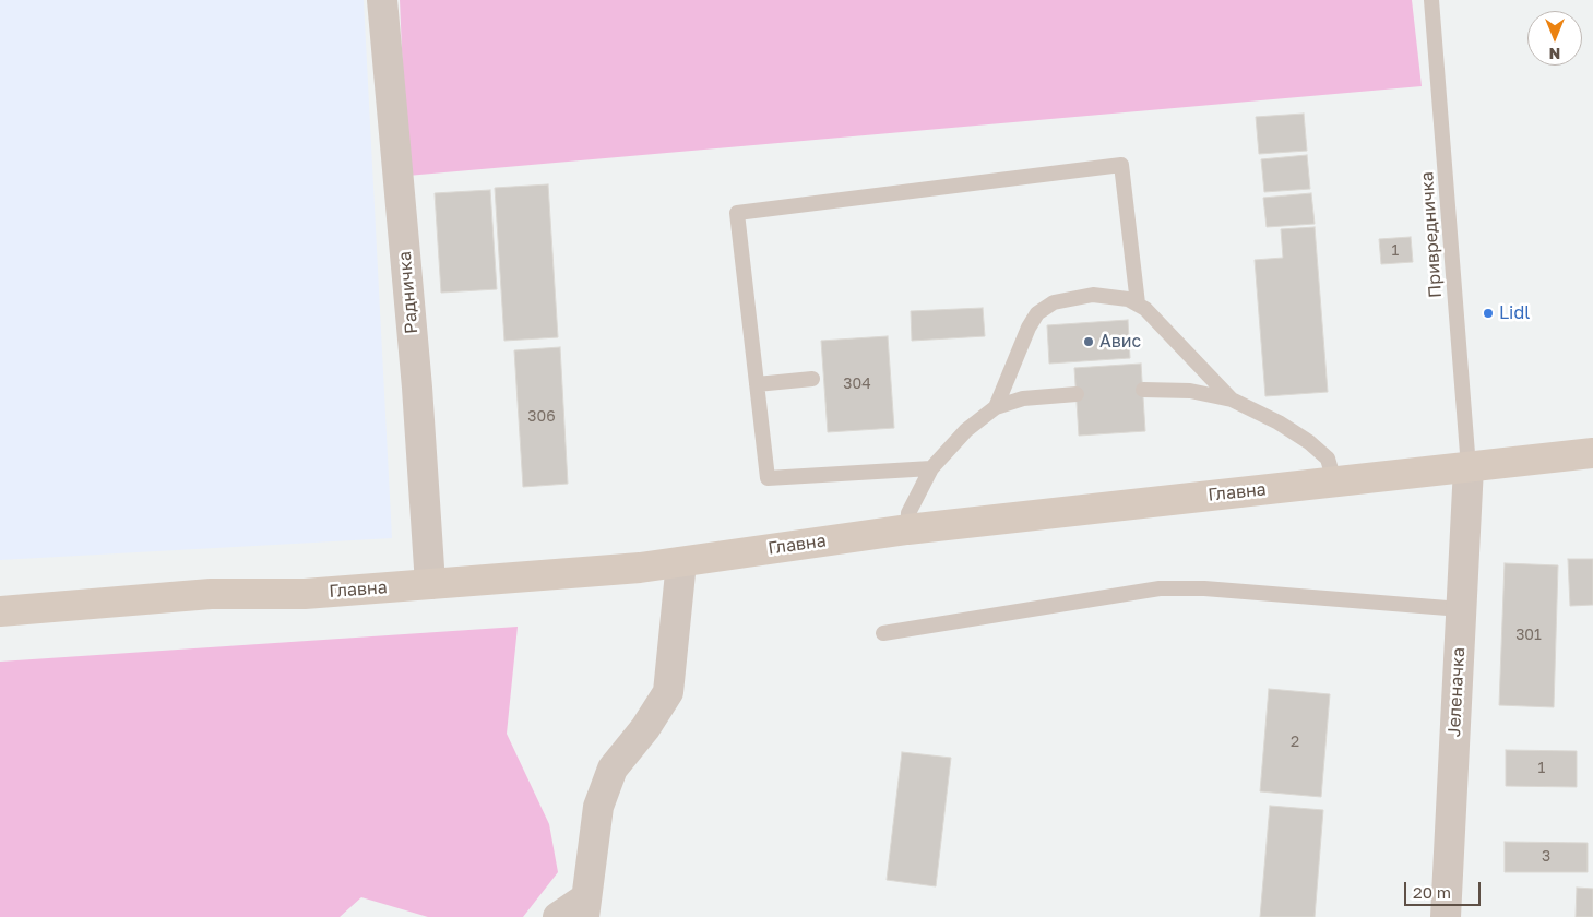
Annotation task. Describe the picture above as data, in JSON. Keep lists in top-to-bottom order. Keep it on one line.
{"streets":{"main road":["Главна"],"street":["Радничка","Јеленачка"],"lane":["Привредничка"]},"crossings":[["Привредничка","Главна"],["Привредничка","Јеленачка"],["Радничка","Главна"],["Главна","Јеленачка"]],"places":["Lidl","Авис"],"house_numbers":["1","304","306","301","2","1","3"],"scale_bar":"20 m","north":"bottom"}
